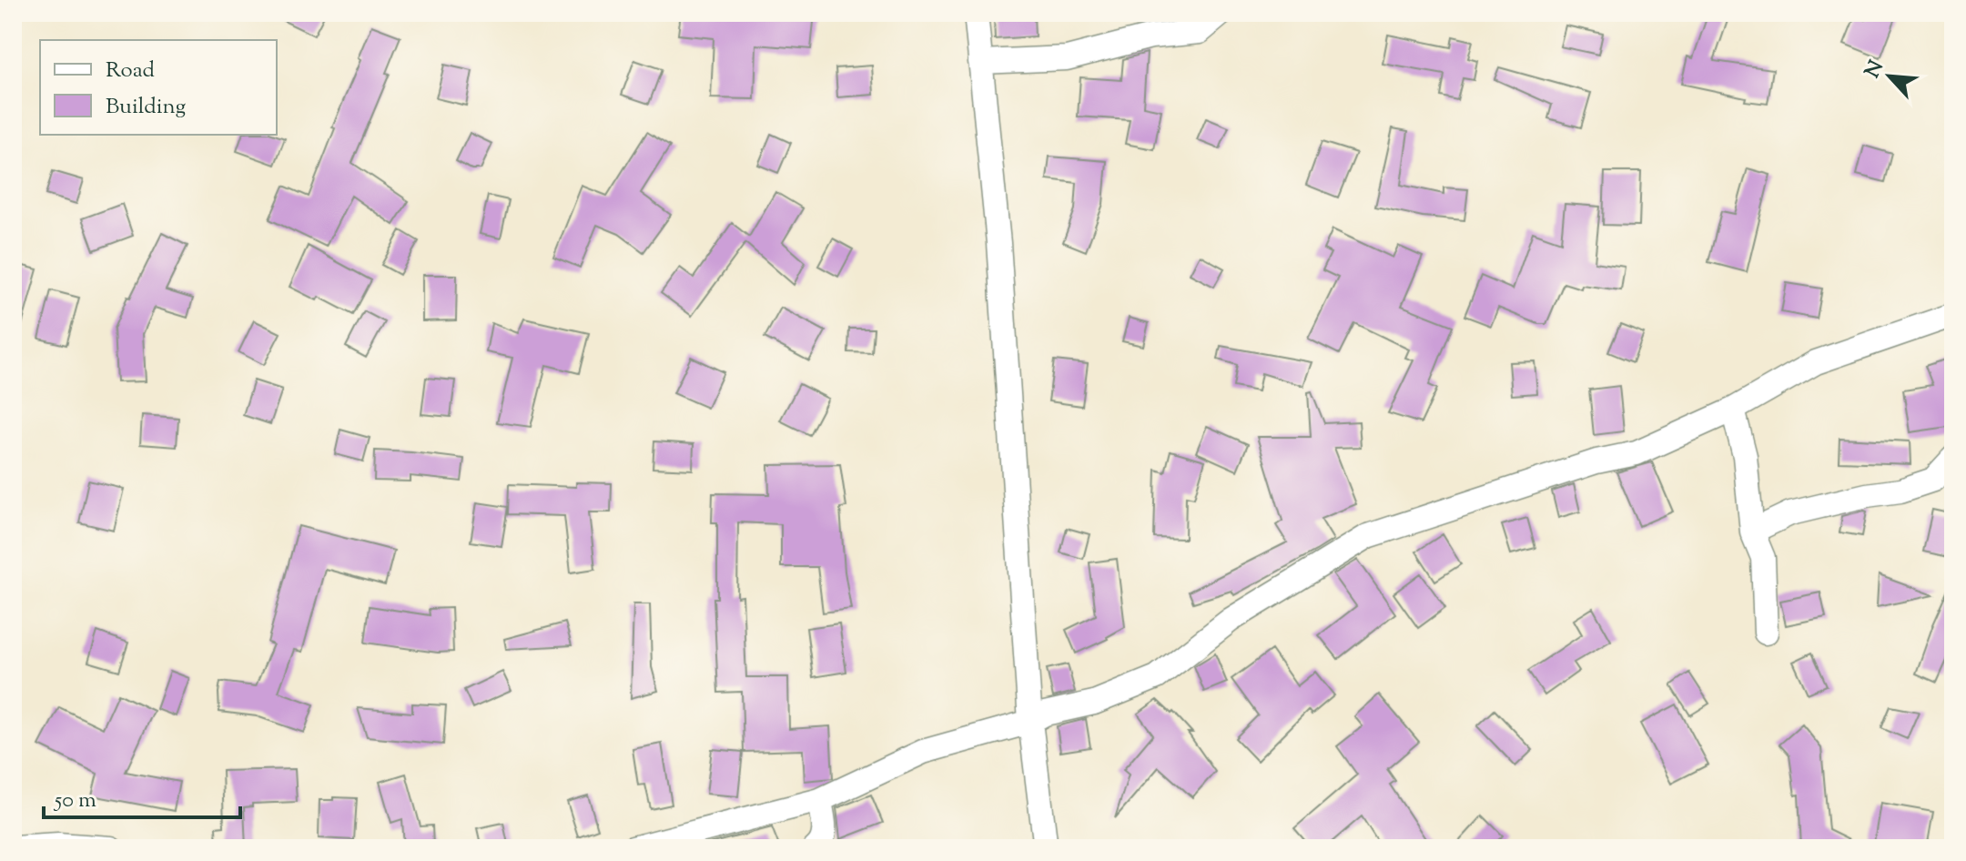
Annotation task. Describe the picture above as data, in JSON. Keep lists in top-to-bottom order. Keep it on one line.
{"legend":["Road","Building"],"scale_bar":"50 m","north":"top left"}
